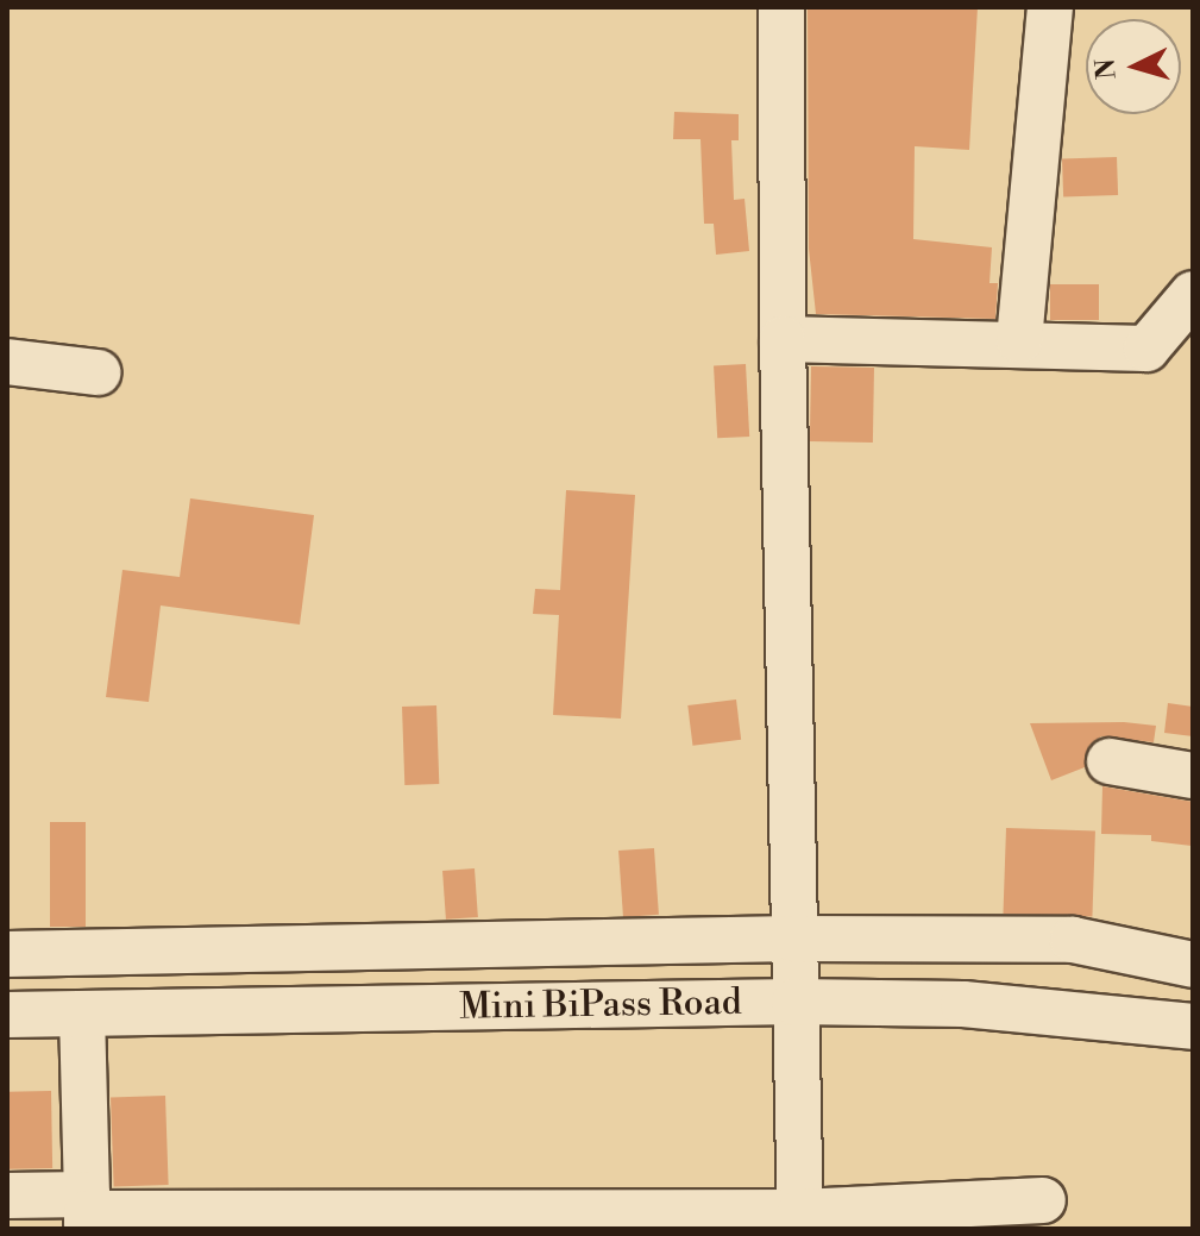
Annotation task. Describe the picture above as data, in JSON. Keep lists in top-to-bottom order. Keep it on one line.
{"streets":{"street":["Mini BiPass Road"]},"north":"left"}
